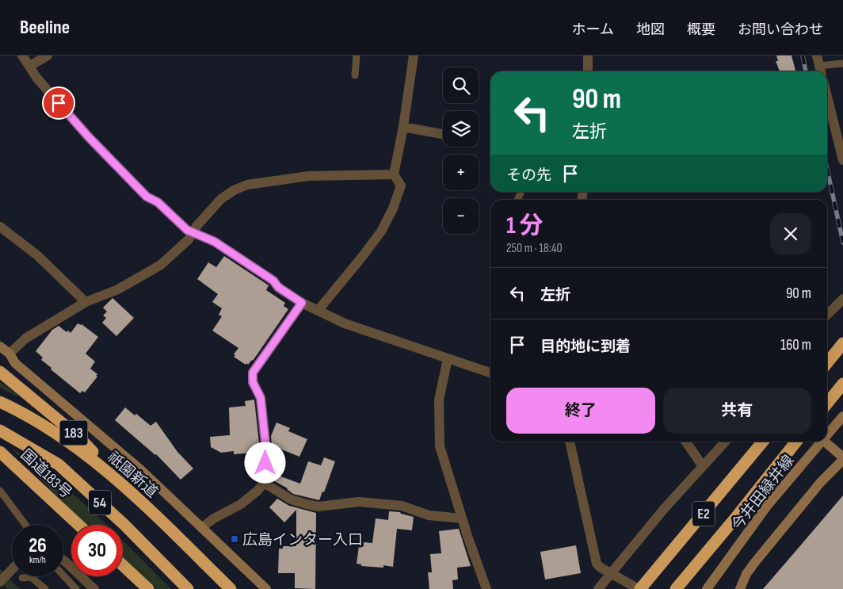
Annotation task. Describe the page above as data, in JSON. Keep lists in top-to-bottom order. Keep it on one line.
{"streets":{"highway":["183","国道183号","祇園新道","54","E2"],"street":["今井田緑井線"]},"crossings":[["183","祇園新道"]],"places":{"transit":["広島インター入口"]},"page":{"header":"Beeline","nav":["ホーム","地図","概要","お問い合わせ"],"map_buttons":["+","−"],"turn":["90 m","左折"],"then":"その先","heading":["1 分","250 m · 18:40"],"list":[{"name":"左折","value":"90 m"},{"name":"目的地に到着","value":"160 m"}],"buttons":["終了","共有"],"speed":"26 km/h","limit":"30"}}
